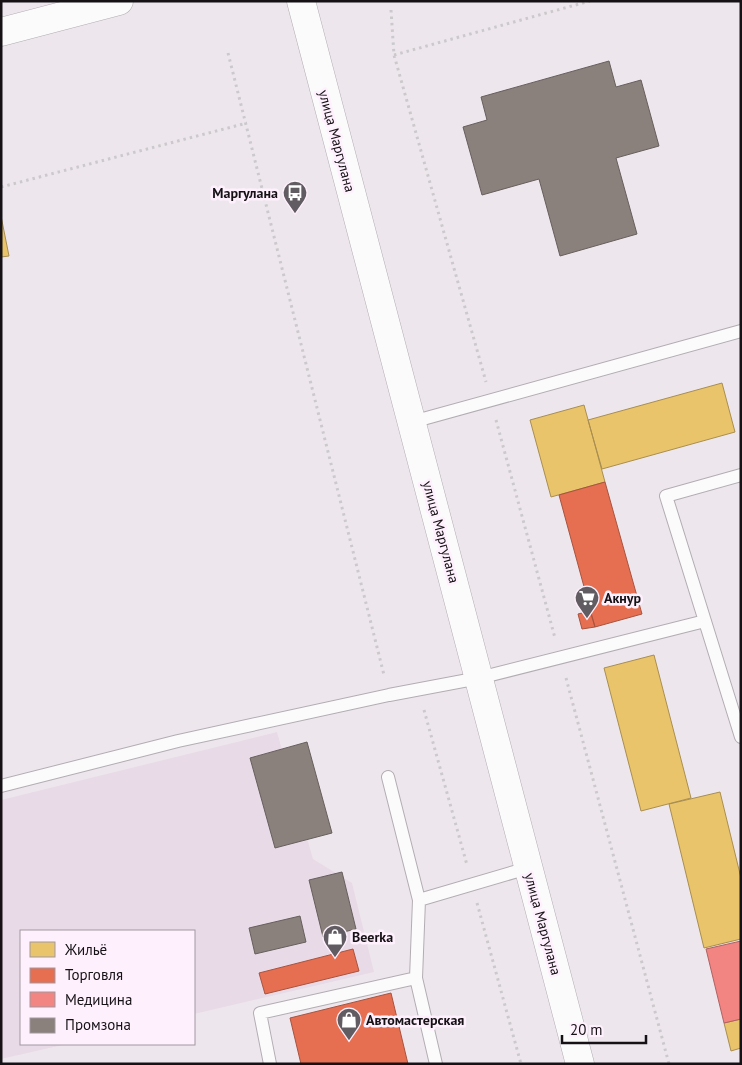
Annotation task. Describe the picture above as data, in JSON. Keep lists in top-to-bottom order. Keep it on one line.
{"streets":{"street":["улица Маргулана"]},"places":{"bus stop":["Маргулана"],"supermarket":["Акнур"],"shop":["Beerka","Автомастерская"]},"legend":["Жильё","Торговля","Медицина","Промзона"],"scale_bar":"20 m"}
